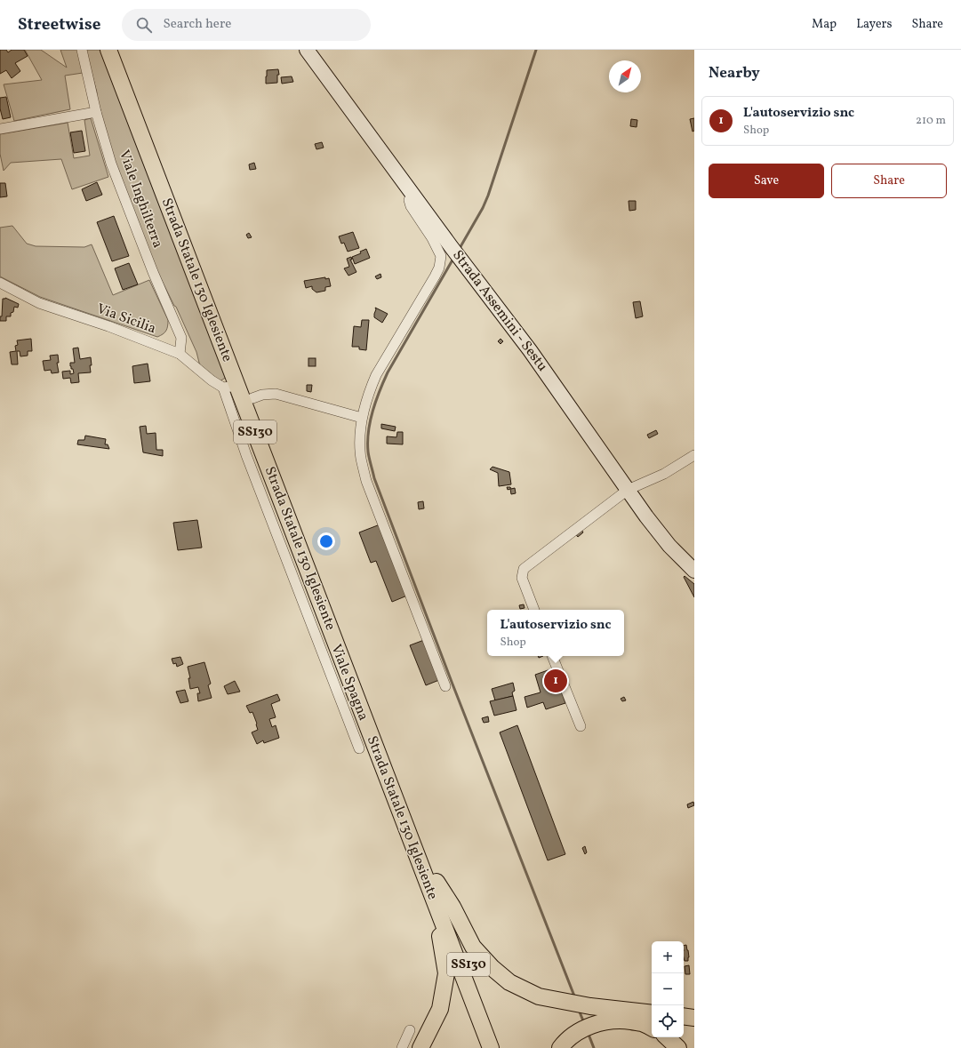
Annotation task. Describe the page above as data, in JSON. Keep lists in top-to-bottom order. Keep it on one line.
{"streets":{"main road":["Strada Statale 130 Iglesiente","SS130"],"street":["Viale Inghilterra","Strada Assemini - Sestu","Via Sicilia","Viale Spagna"]},"crossings":[["Viale Inghilterra","Via Sicilia"],["Strada Statale 130 Iglesiente","Via Sicilia"],["Strada Statale 130 Iglesiente","Viale Spagna"],["Via Sicilia","Viale Spagna"]],"north":"top right","page":{"header":"Streetwise","search":"Search here","nav":["Map","Layers","Share"],"heading":"Nearby","list":[{"mark":"1","name":"L'autoservizio snc","note":"Shop","value":"210 m"}],"buttons":["Save","Share"],"popup":["L'autoservizio snc","Shop"],"pins":"1","map_buttons":["+","−"]}}
